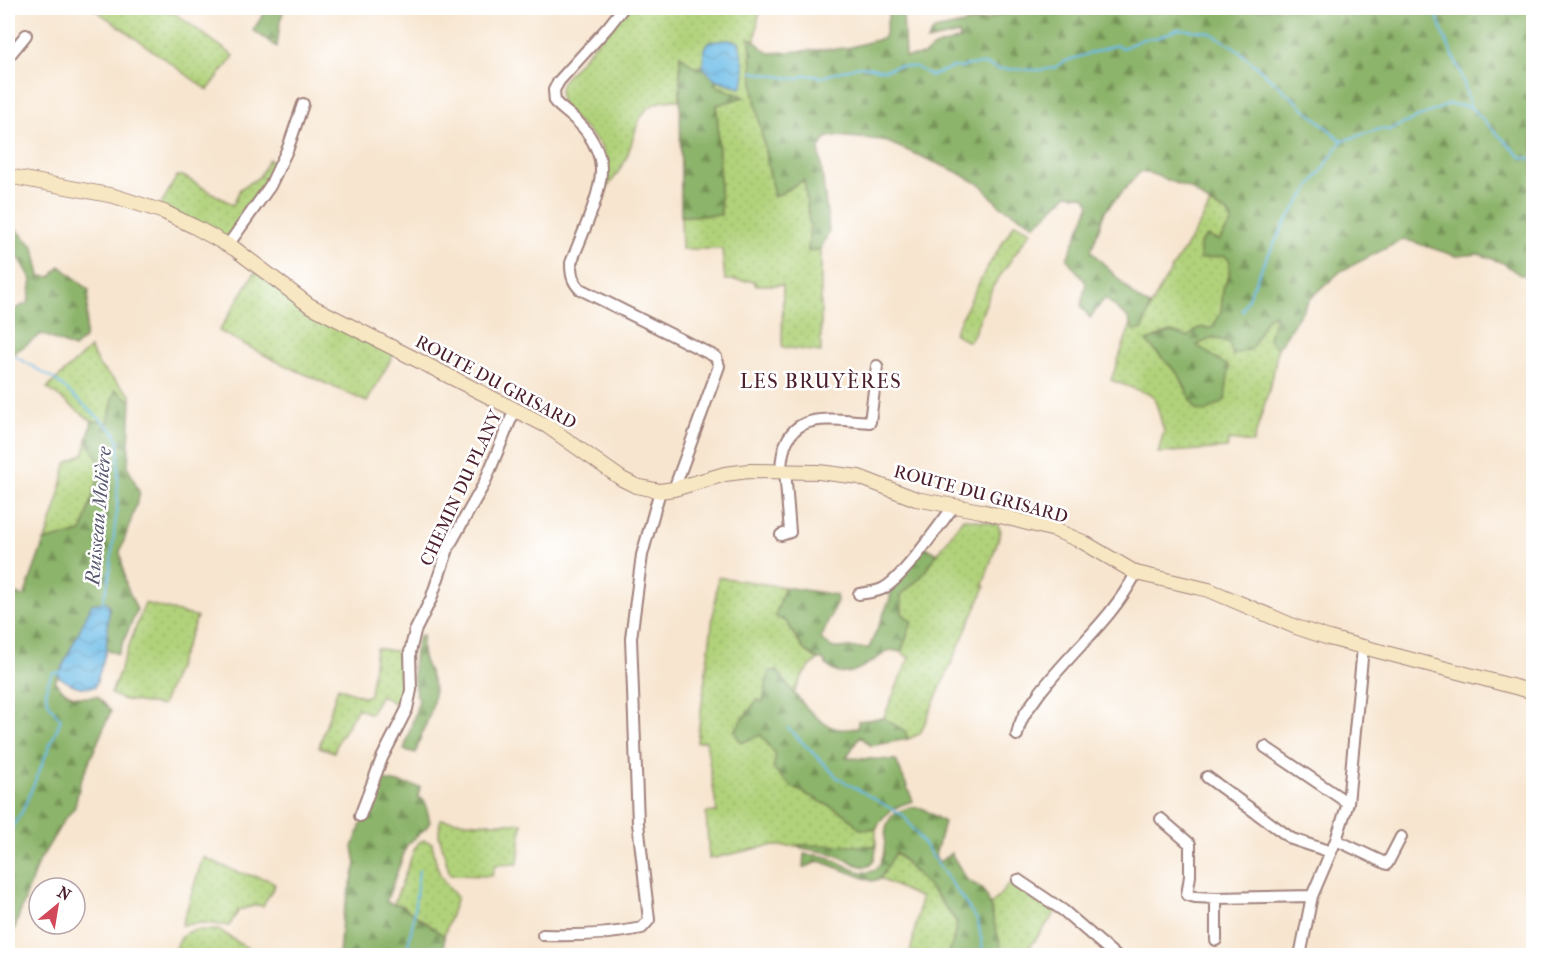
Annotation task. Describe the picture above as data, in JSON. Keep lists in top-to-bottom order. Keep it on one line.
{"streets":{"street":["ROUTE DU GRISARD","CHEMIN DU PLANY"]},"crossings":[["ROUTE DU GRISARD","CHEMIN DU PLANY"]],"districts":["LES BRUYÈRES"],"water":["Ruisseau Molière"],"north":"top right"}
